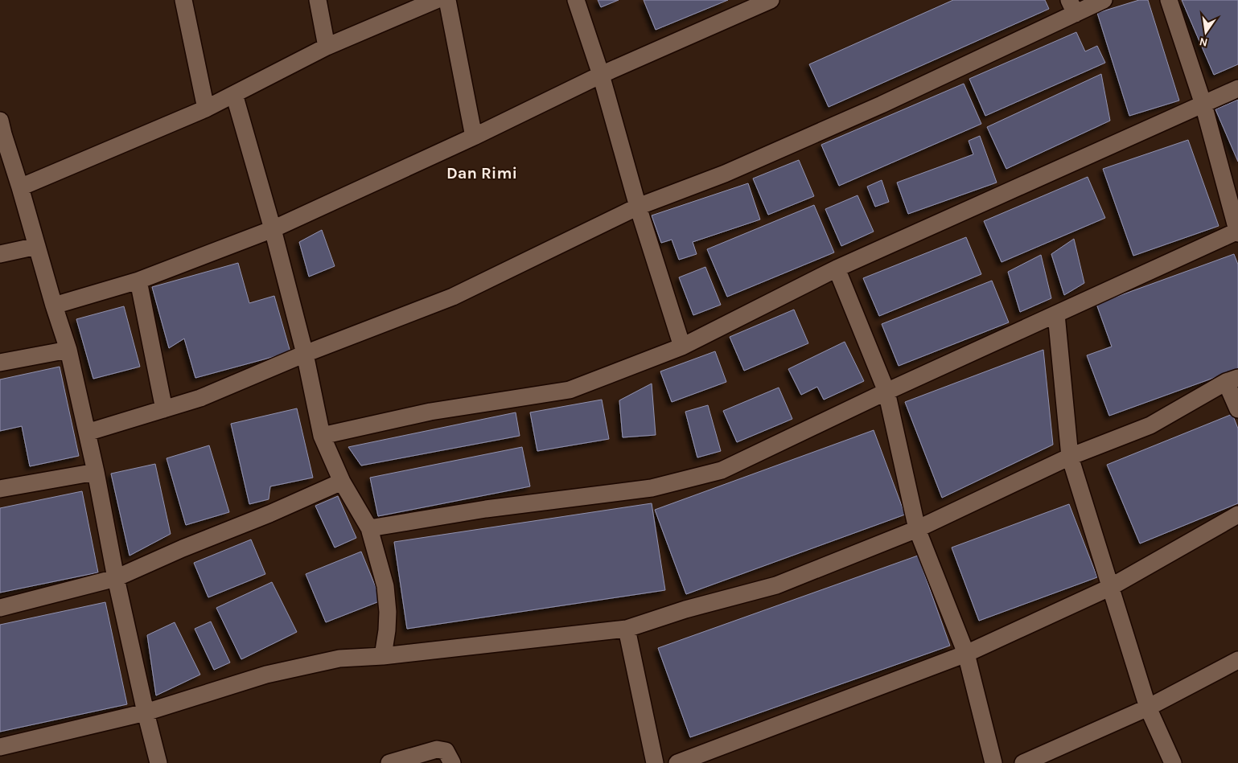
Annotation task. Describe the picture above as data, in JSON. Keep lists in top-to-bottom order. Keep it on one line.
{"districts":["Dan Rimi"],"north":"bottom"}
